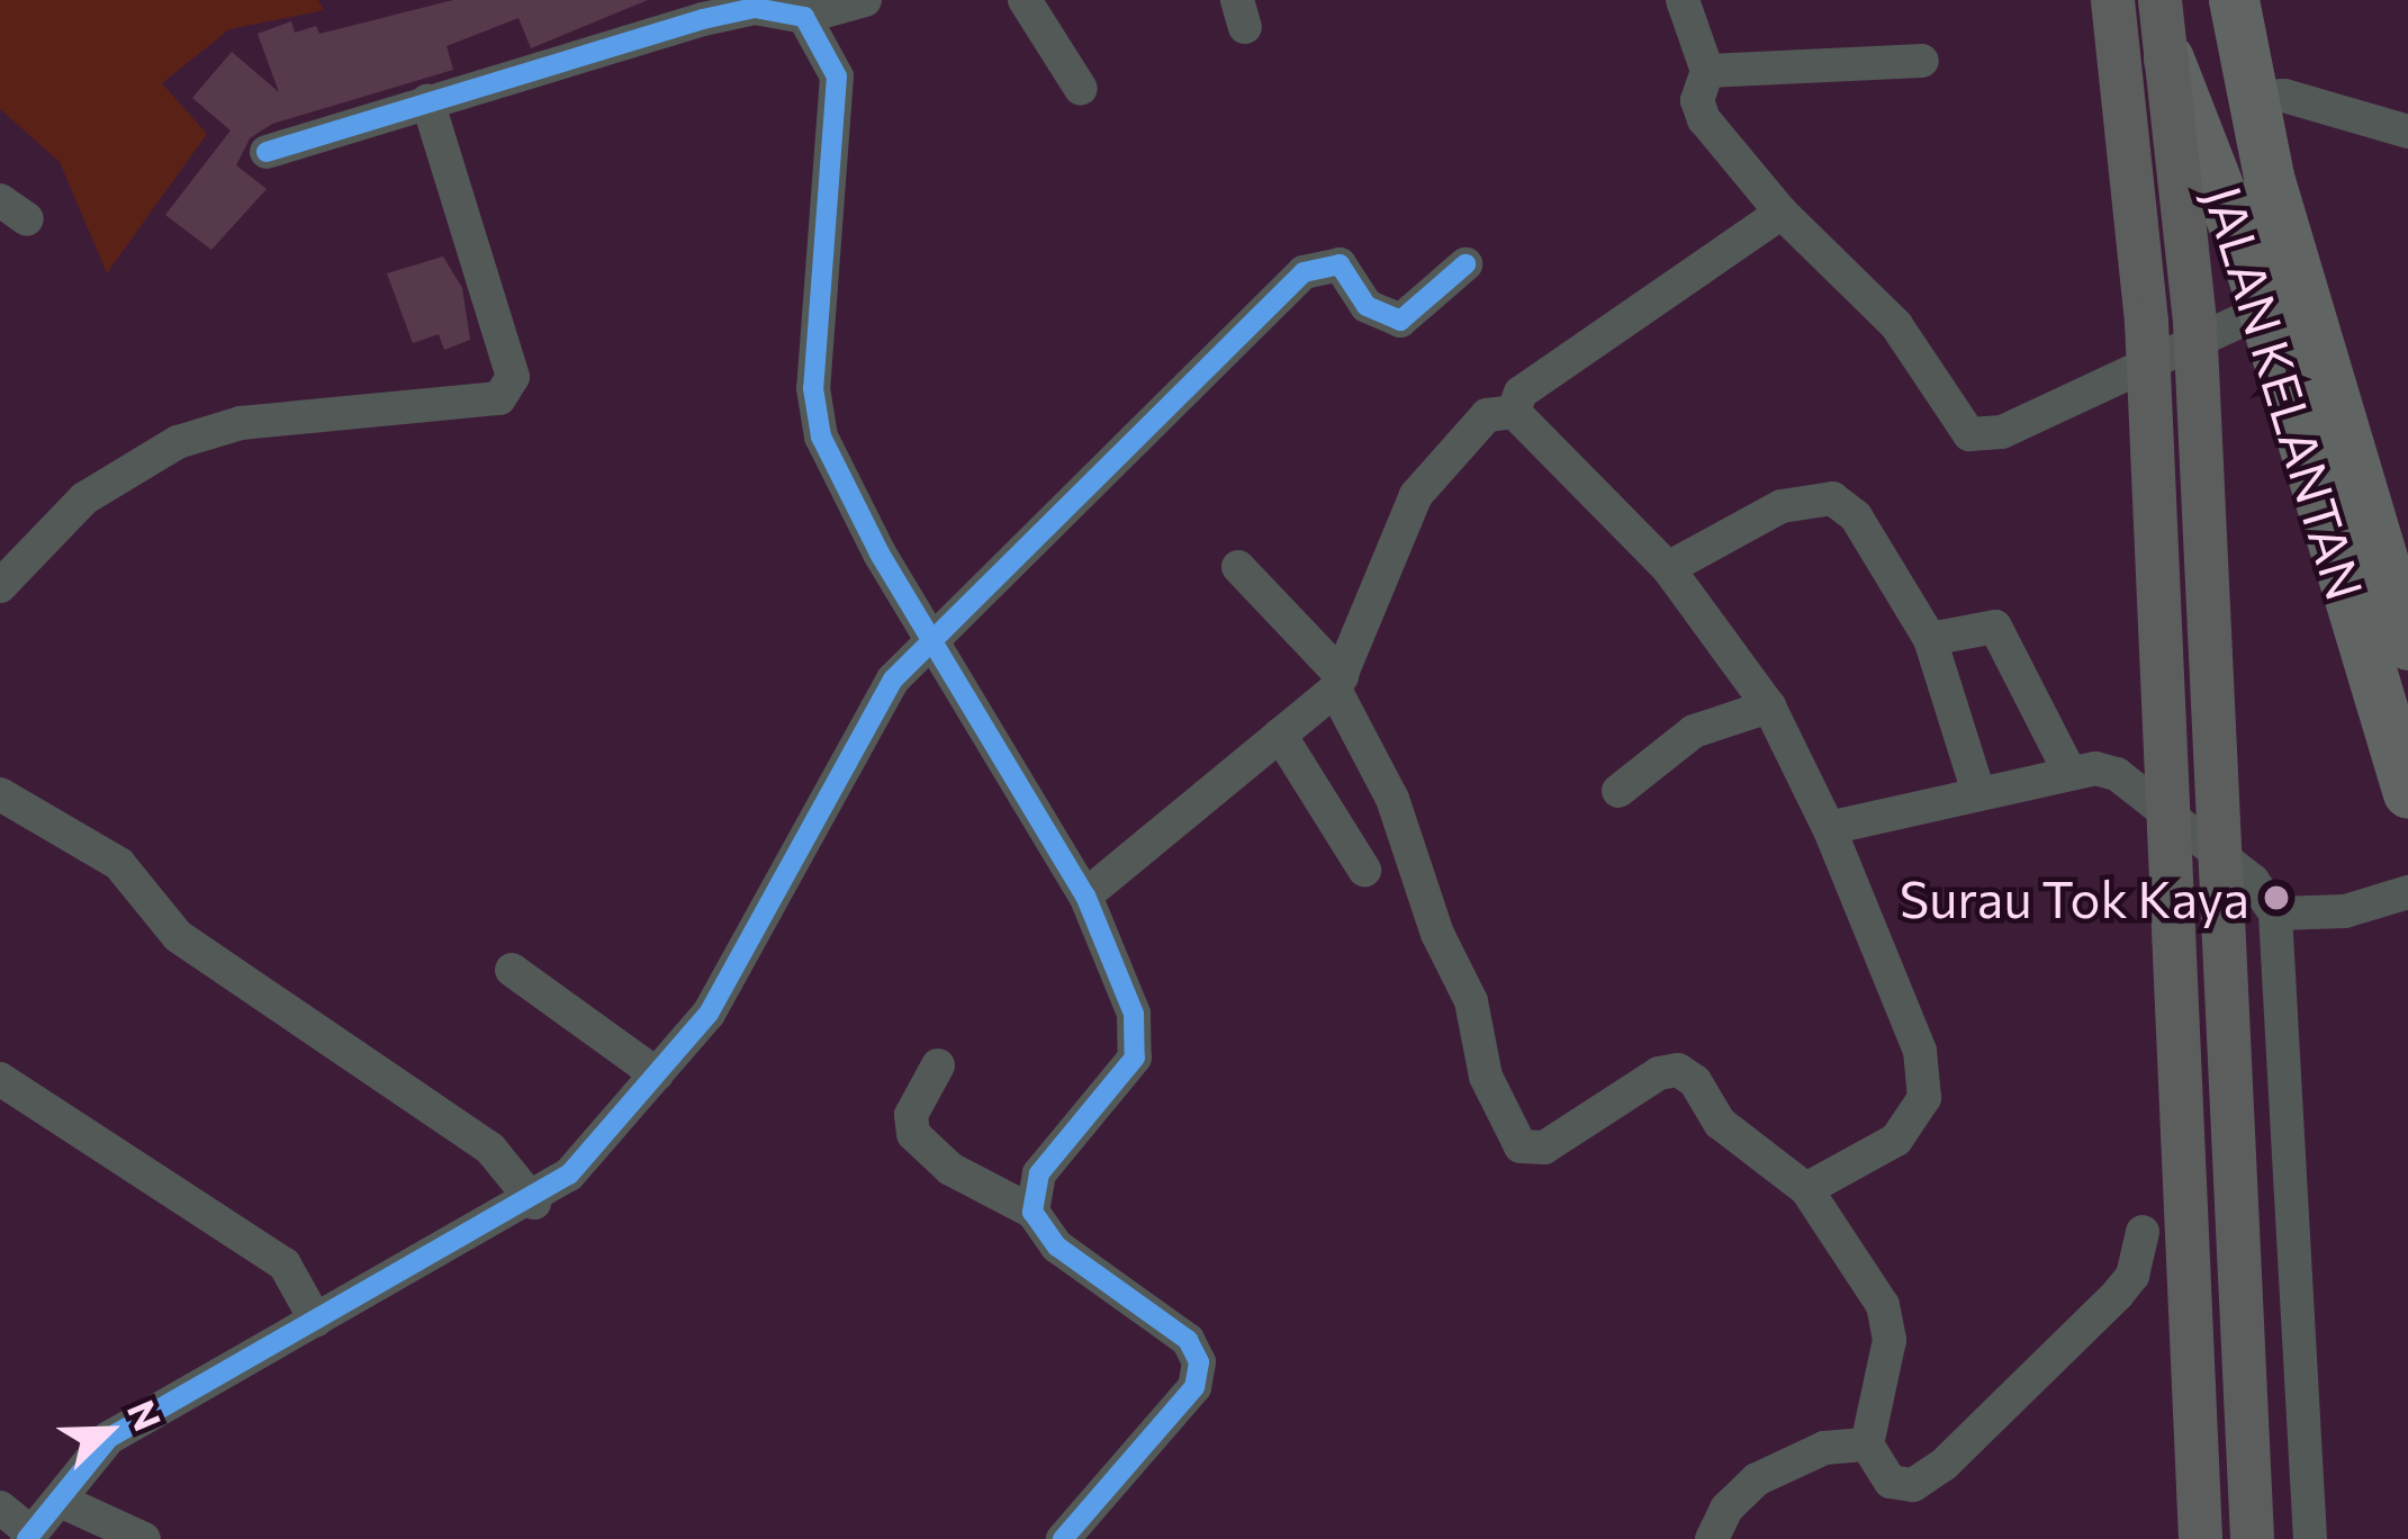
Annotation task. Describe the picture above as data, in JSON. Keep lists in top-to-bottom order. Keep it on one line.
{"streets":{"highway":["JALAN KELANTAN"]},"places":["Surau Tok Kaya"],"north":"top right"}
